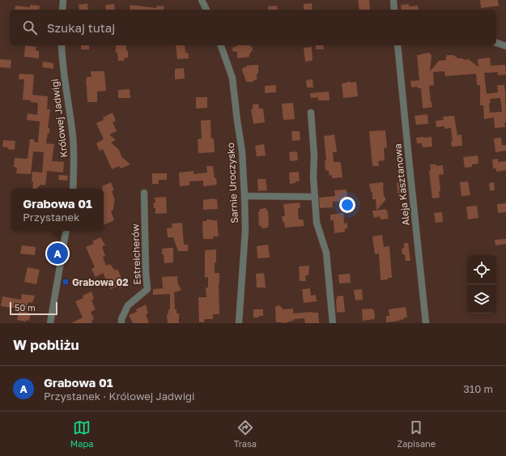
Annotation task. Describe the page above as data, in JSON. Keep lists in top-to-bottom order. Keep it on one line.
{"streets":{"street":["Królowej Jadwigi","Sarnie Uroczysko","Aleja Kasztanowa","Estreicherów"]},"places":{"transit":["Grabowa 02"]},"scale_bar":"50 m","page":{"search":"Szukaj tutaj","popup":["Grabowa 01","Przystanek"],"pins":"A","scale":"50 m","heading":"W pobliżu","list":[{"mark":"A","name":"Grabowa 01","note":"Przystanek · Królowej Jadwigi","value":"310 m"}],"nav":["Mapa","Trasa","Zapisane"]}}
